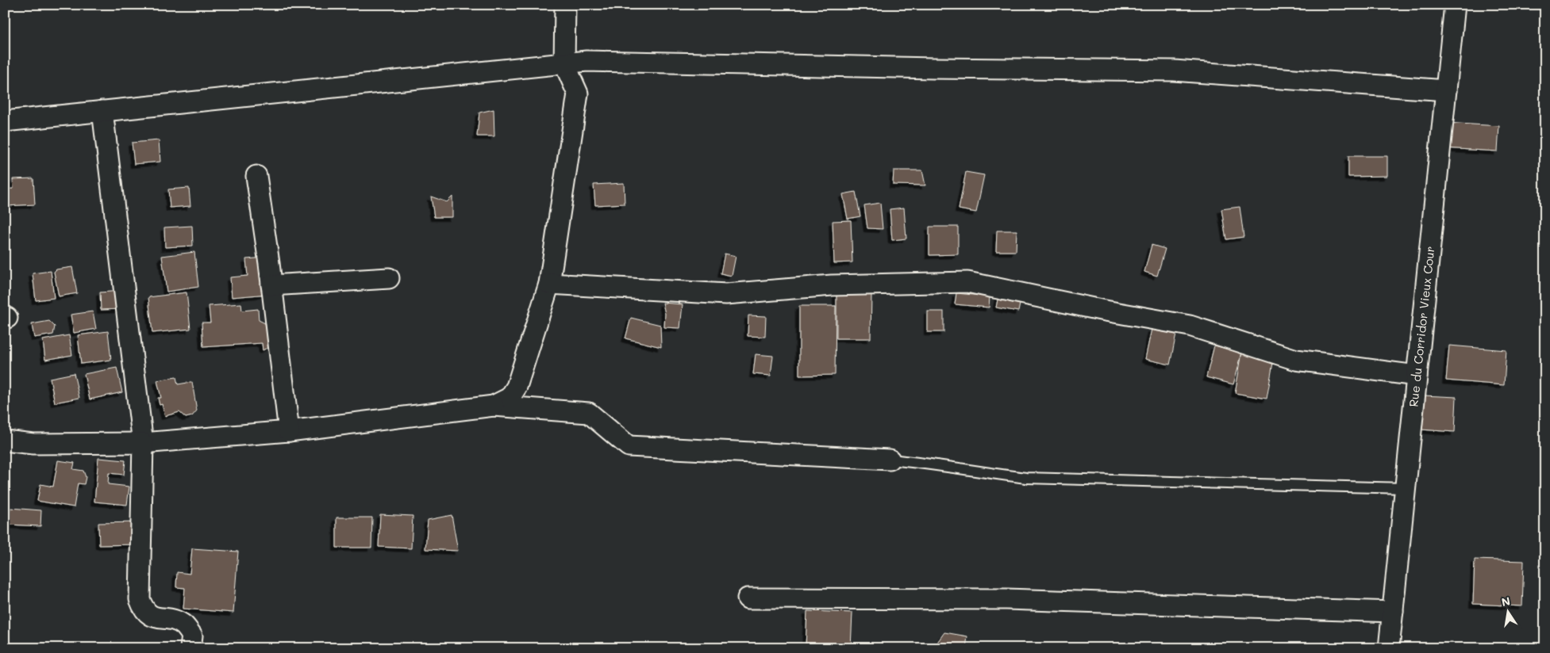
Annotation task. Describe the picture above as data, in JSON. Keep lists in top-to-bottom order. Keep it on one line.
{"streets":{"street":["Rue du Corridor Vieux Cour"]},"north":"top"}
